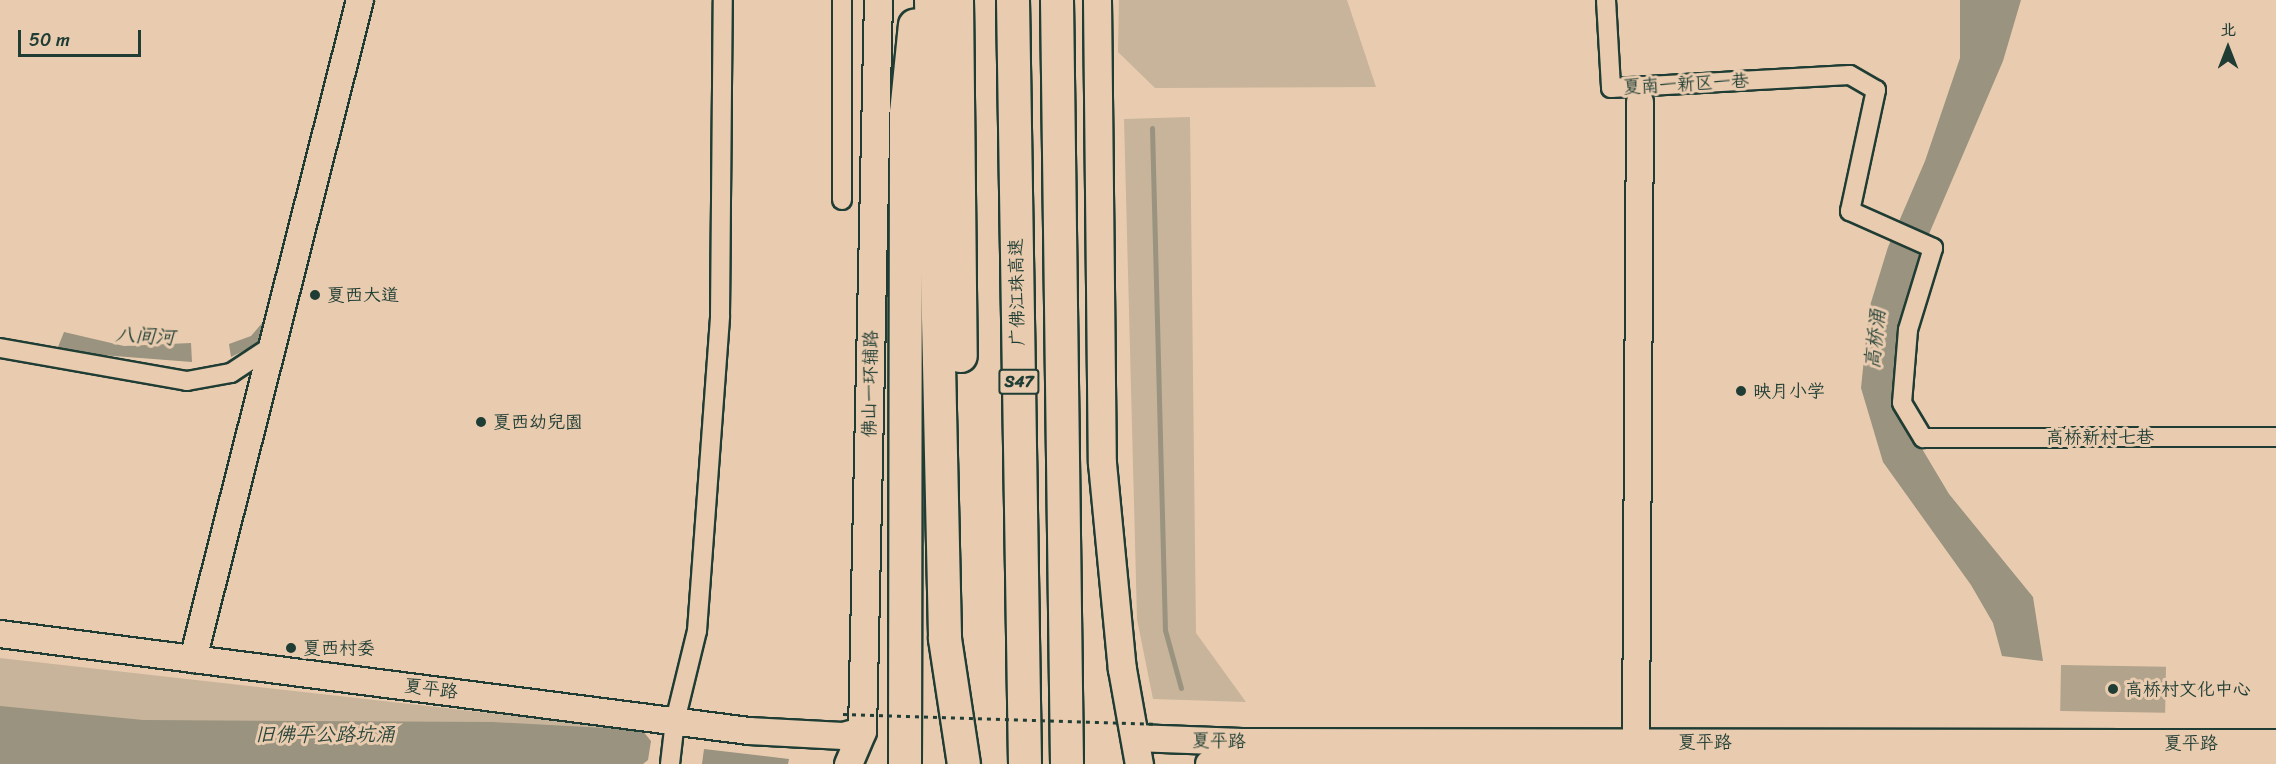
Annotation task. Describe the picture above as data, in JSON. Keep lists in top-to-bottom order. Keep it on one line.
{"streets":{"highway":["广佛江珠高速","S47"],"main road":["佛山一环辅路","夏平路"],"street":["夏南一新区一巷","高桥新村七巷"]},"crossings":[["夏南一新区一巷","高桥新村七巷"],["佛山一环辅路","夏平路"]],"water":["八间河","高桥涌","旧佛平公路坑涌"],"places":["夏西大道","映月小学","夏西幼兒園","夏西村委","高桥村文化中心"],"scale_bar":"50 m","north":"top"}
